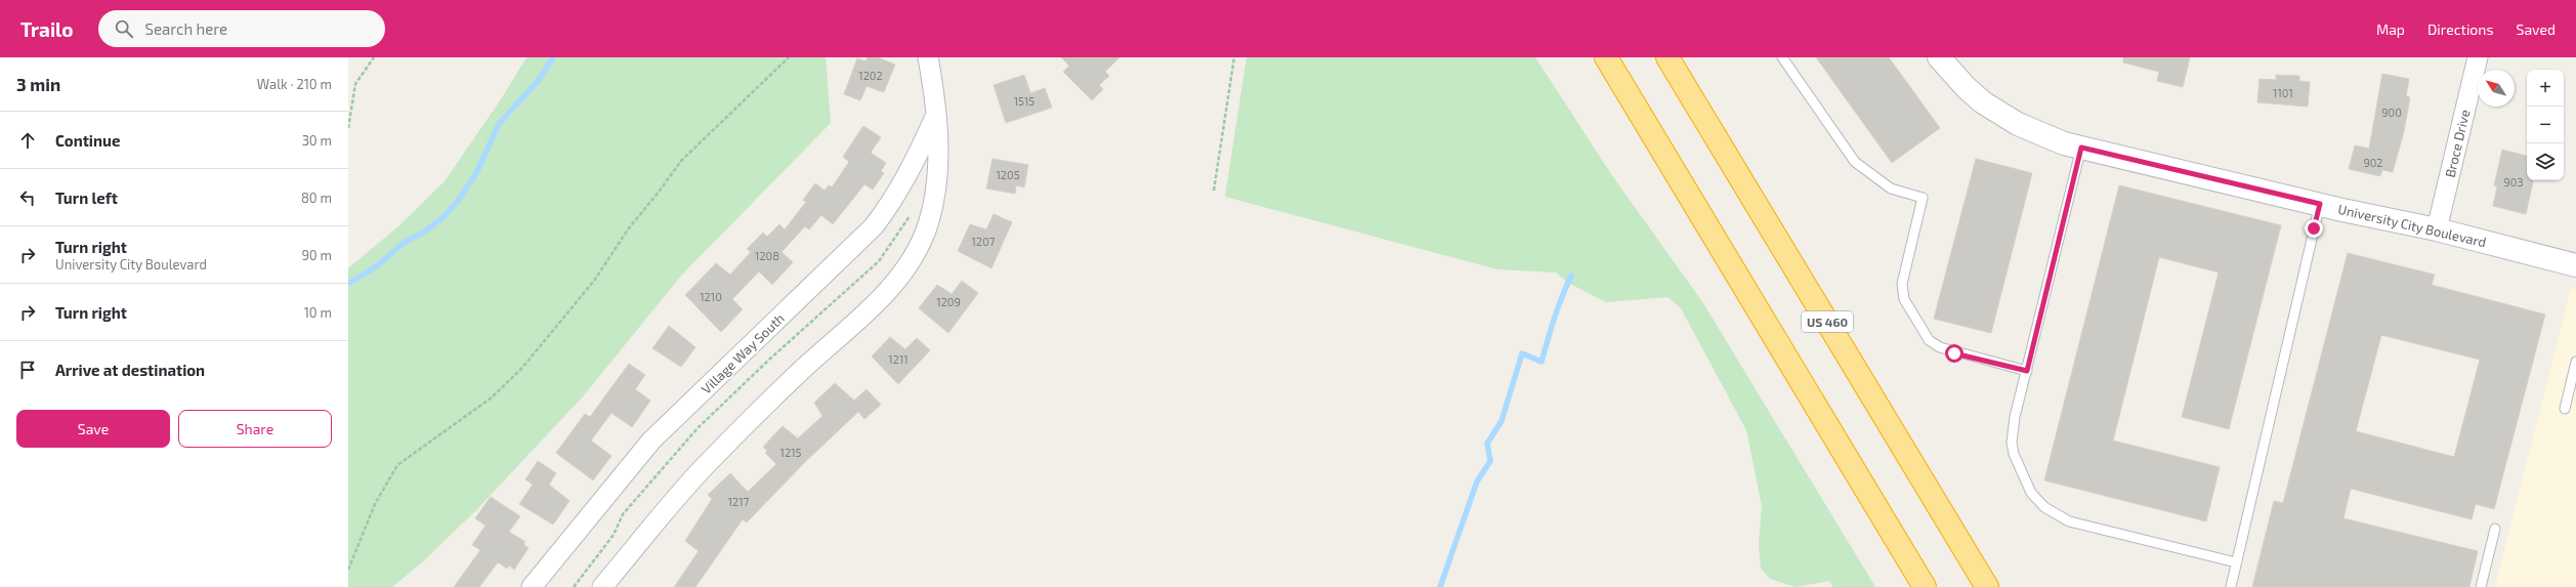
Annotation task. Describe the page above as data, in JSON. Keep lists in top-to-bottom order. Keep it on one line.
{"streets":{"highway":["US 460"],"main road":["University City Boulevard"],"street":["Broce Drive","Village Way South"]},"crossings":[["Broce Drive","University City Boulevard"]],"house_numbers":["1202","1101","1515","900","902","1205","903","1207","1208","1210","1209","1211","1215","1217"],"north":"top left","page":{"header":"Trailo","search":"Search here","nav":["Map","Directions","Saved"],"heading":["3 min","Walk · 210 m"],"map_buttons":["+","−"],"list":[["Continue","30 m"],["Turn left","80 m"],["Turn right","University City Boulevard","90 m"],["Turn right","10 m"],"Arrive at destination"],"buttons":["Save","Share"]}}
